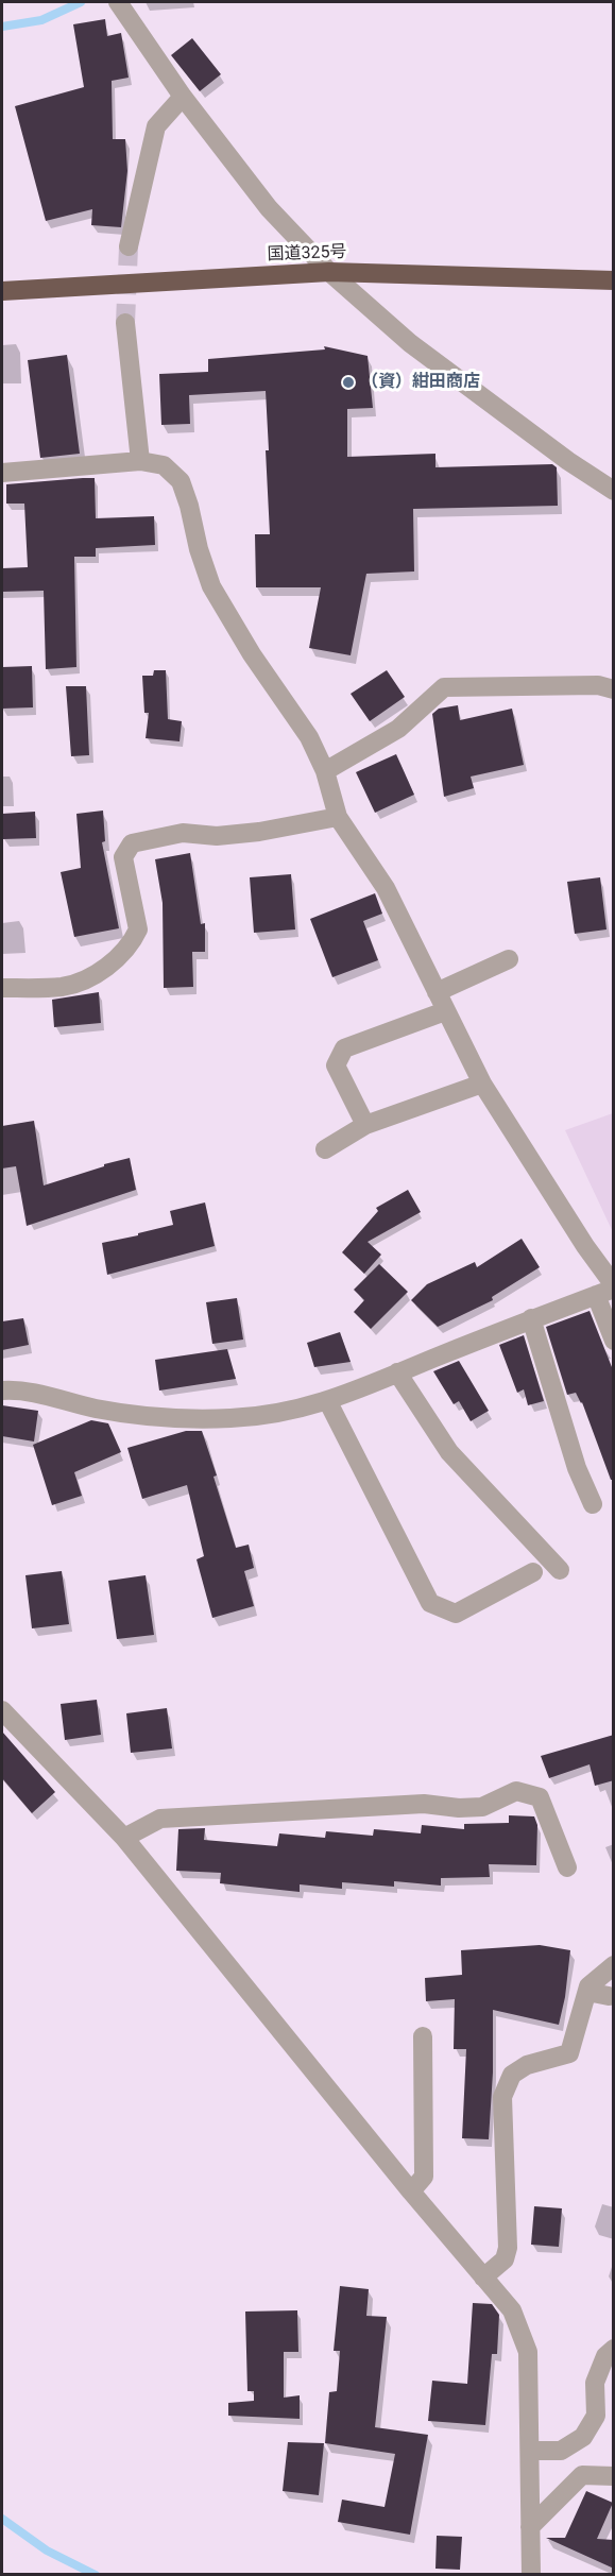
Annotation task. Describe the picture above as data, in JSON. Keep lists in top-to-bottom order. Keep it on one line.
{"streets":{"highway":["国道325号"]},"places":["（資）紺田商店"]}
